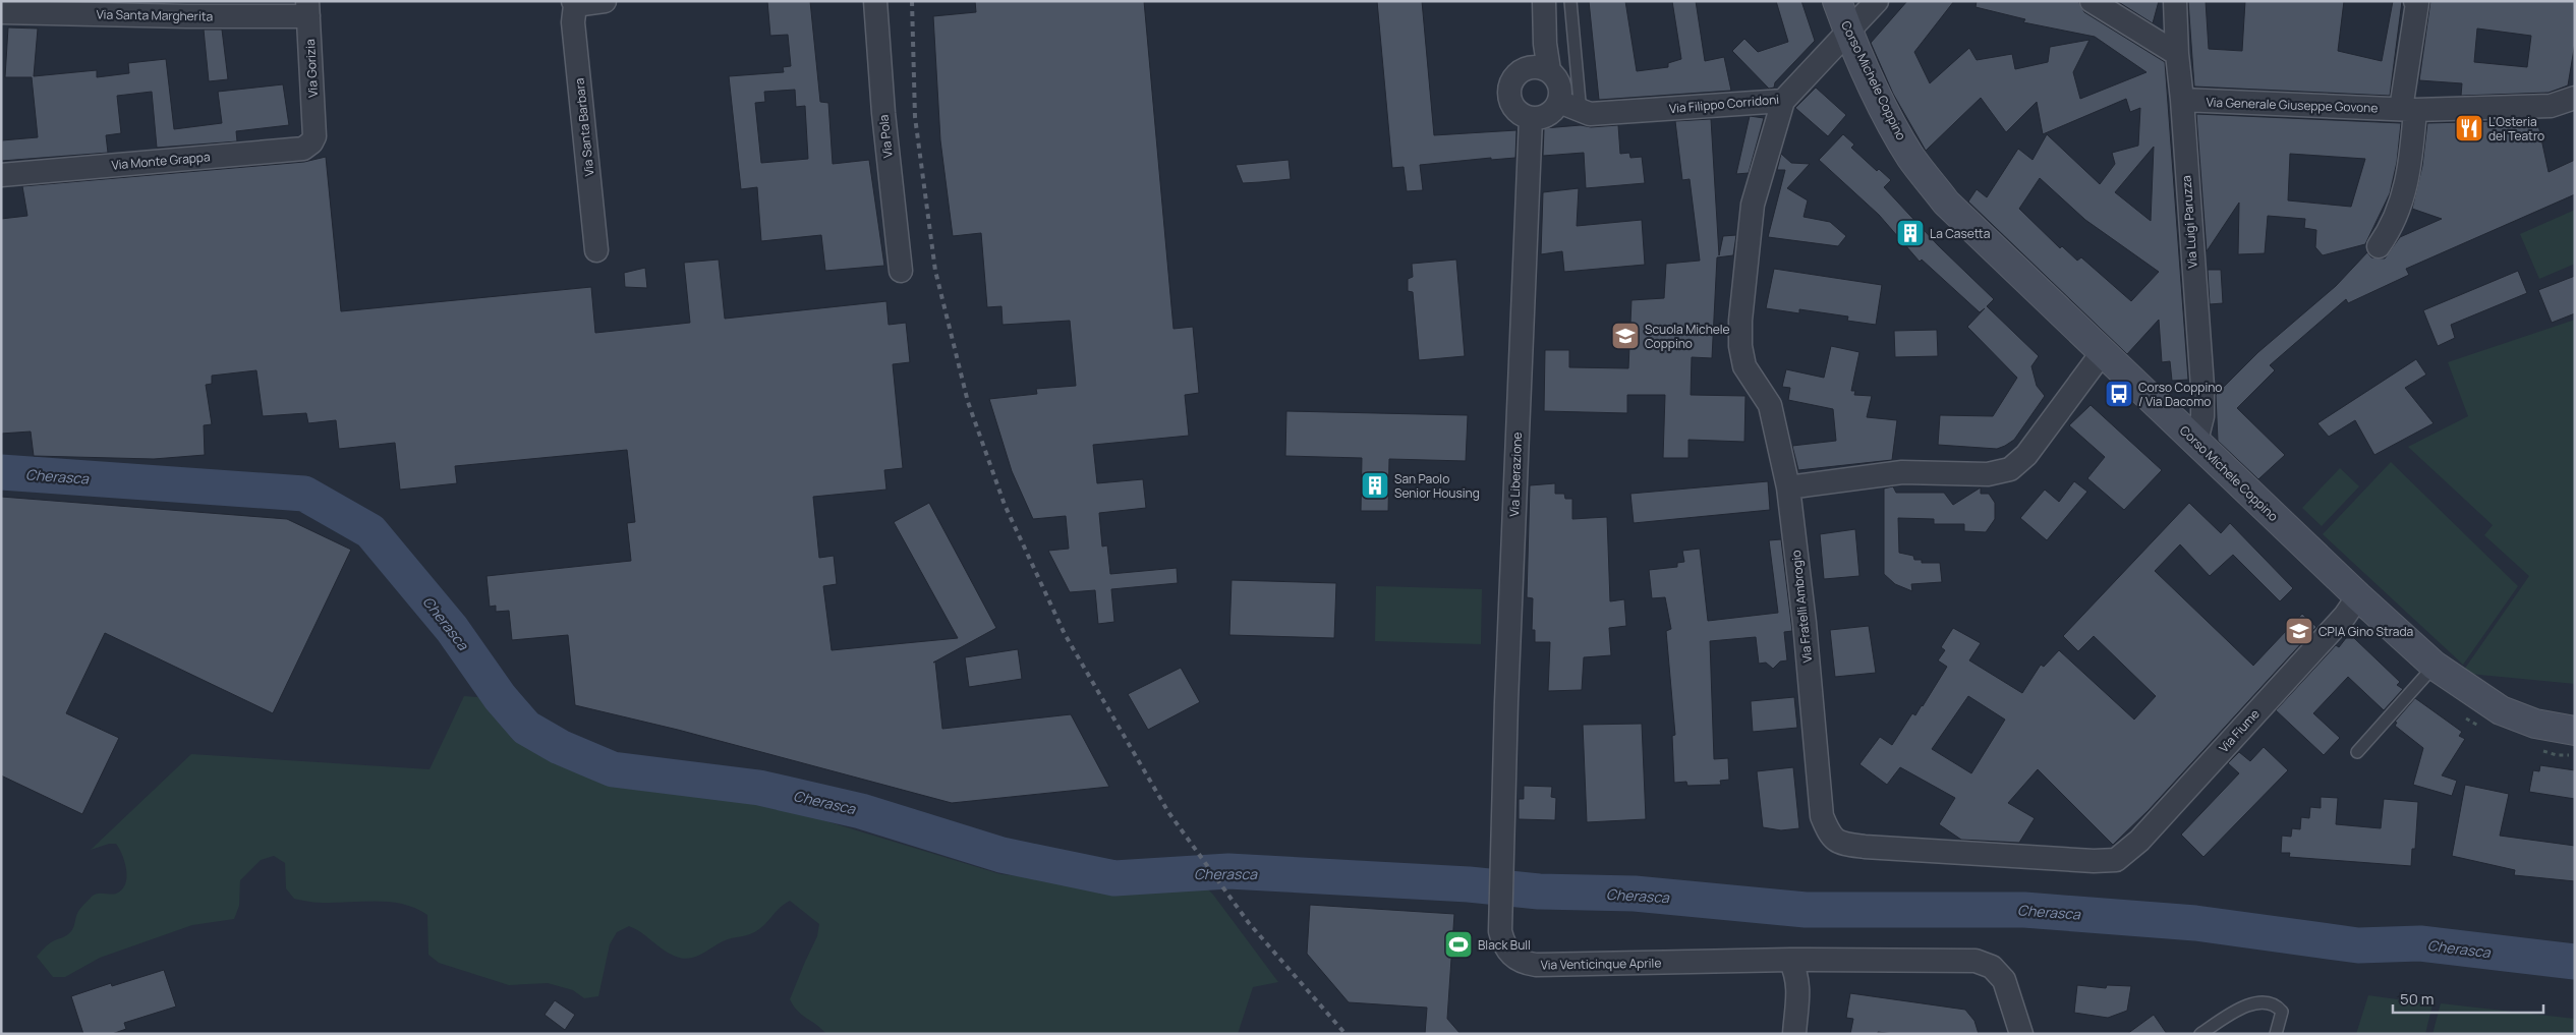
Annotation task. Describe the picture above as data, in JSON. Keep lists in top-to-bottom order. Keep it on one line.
{"streets":{"main road":["Corso Michele Coppino"],"street":["Via Santa Margherita","Via Gorizia","Via Filippo Corridoni","Via Generale Giuseppe Govone","Via Santa Barbara","Via Pola","Via Monte Grappa","Via Luigi Paruzza","Via Liberazione","Via Fratelli Ambrogio","Via Fiume","Via Venticinque Aprile"]},"crossings":[["Via Santa Margherita","Via Gorizia"],["Via Gorizia","Via Monte Grappa"],["Corso Michele Coppino","Via Filippo Corridoni"],["Corso Michele Coppino","Via Luigi Paruzza"],["Corso Michele Coppino","Via Fiume"],["Via Filippo Corridoni","Via Liberazione"],["Via Filippo Corridoni","Via Fratelli Ambrogio"],["Via Generale Giuseppe Govone","Via Luigi Paruzza"],["Via Liberazione","Via Venticinque Aprile"],["Via Fratelli Ambrogio","Via Fiume"]],"water":["Cherasca"],"places":{"restaurant":["L'Osteria del Teatro"],"building":["La Casetta","San Paolo Senior Housing"],"school or university":["Scuola Michele Coppino","CPIA Gino Strada"],"bus stop":["Corso Coppino / Via Dacomo"],"sports":["Black Bull"]},"scale_bar":"50 m"}
